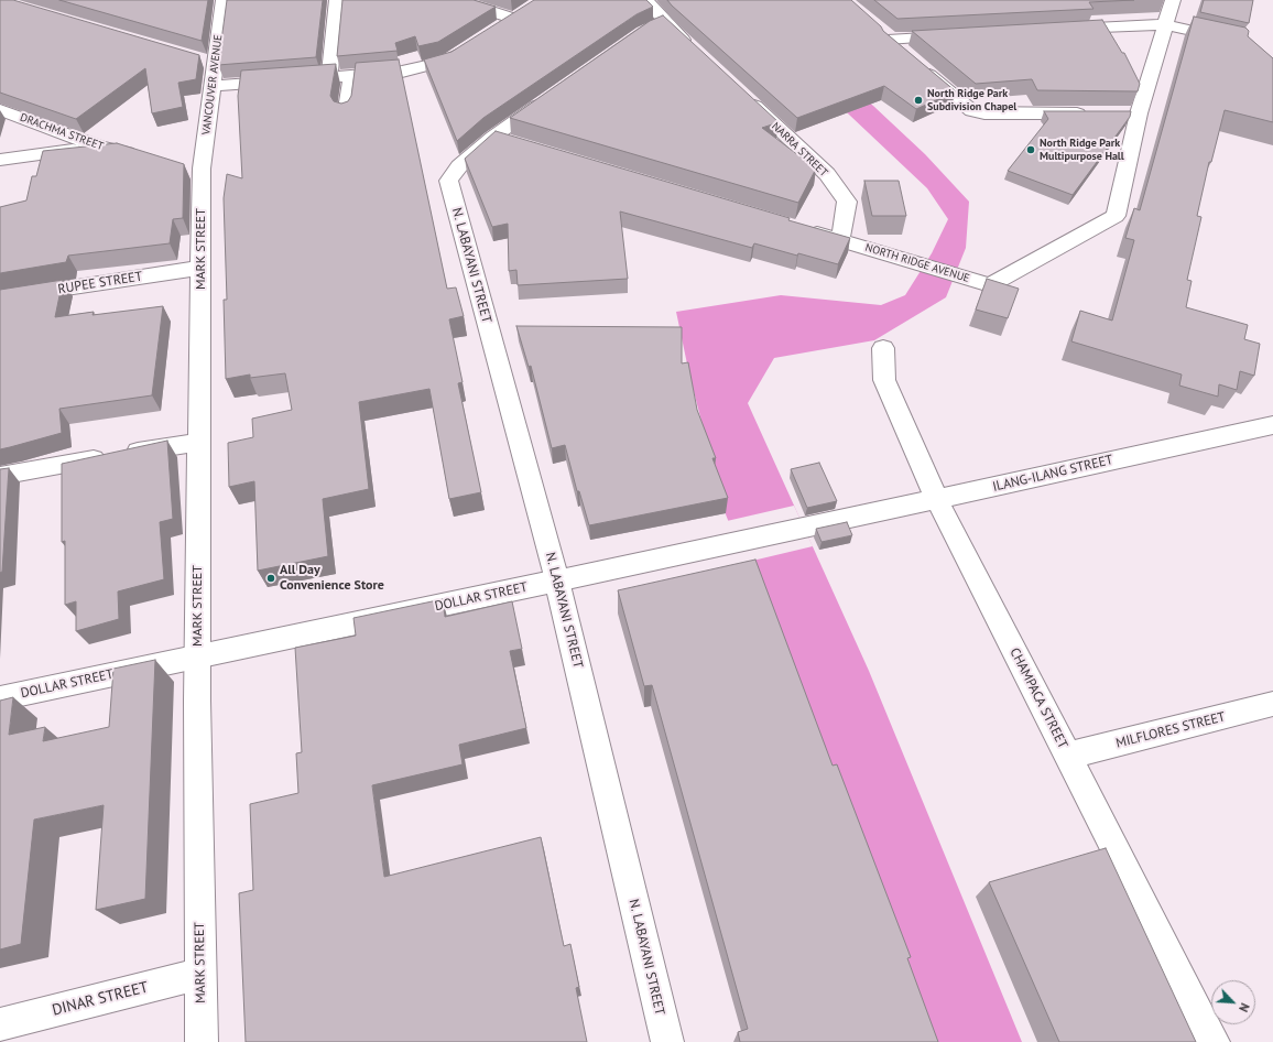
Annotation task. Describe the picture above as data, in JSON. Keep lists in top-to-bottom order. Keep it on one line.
{"streets":{"street":["VANCOUVER AVENUE","DRACHMA STREET","NARRA STREET","MARK STREET","NORTH RIDGE AVENUE","N. LABAYANI STREET","RUPEE STREET","ILANG-ILANG STREET","DOLLAR STREET","CHAMPACA STREET","MILFLORES STREET","DINAR STREET"]},"crossings":[["VANCOUVER AVENUE","MARK STREET"],["NARRA STREET","NORTH RIDGE AVENUE"],["MARK STREET","RUPEE STREET"],["MARK STREET","DOLLAR STREET"],["MARK STREET","DINAR STREET"],["N. LABAYANI STREET","DOLLAR STREET"],["ILANG-ILANG STREET","DOLLAR STREET"],["ILANG-ILANG STREET","CHAMPACA STREET"],["CHAMPACA STREET","MILFLORES STREET"]],"places":["North Ridge Park Subdivision Chapel","North Ridge Park Multipurpose Hall","All Day Convenience Store"],"north":"bottom right"}
